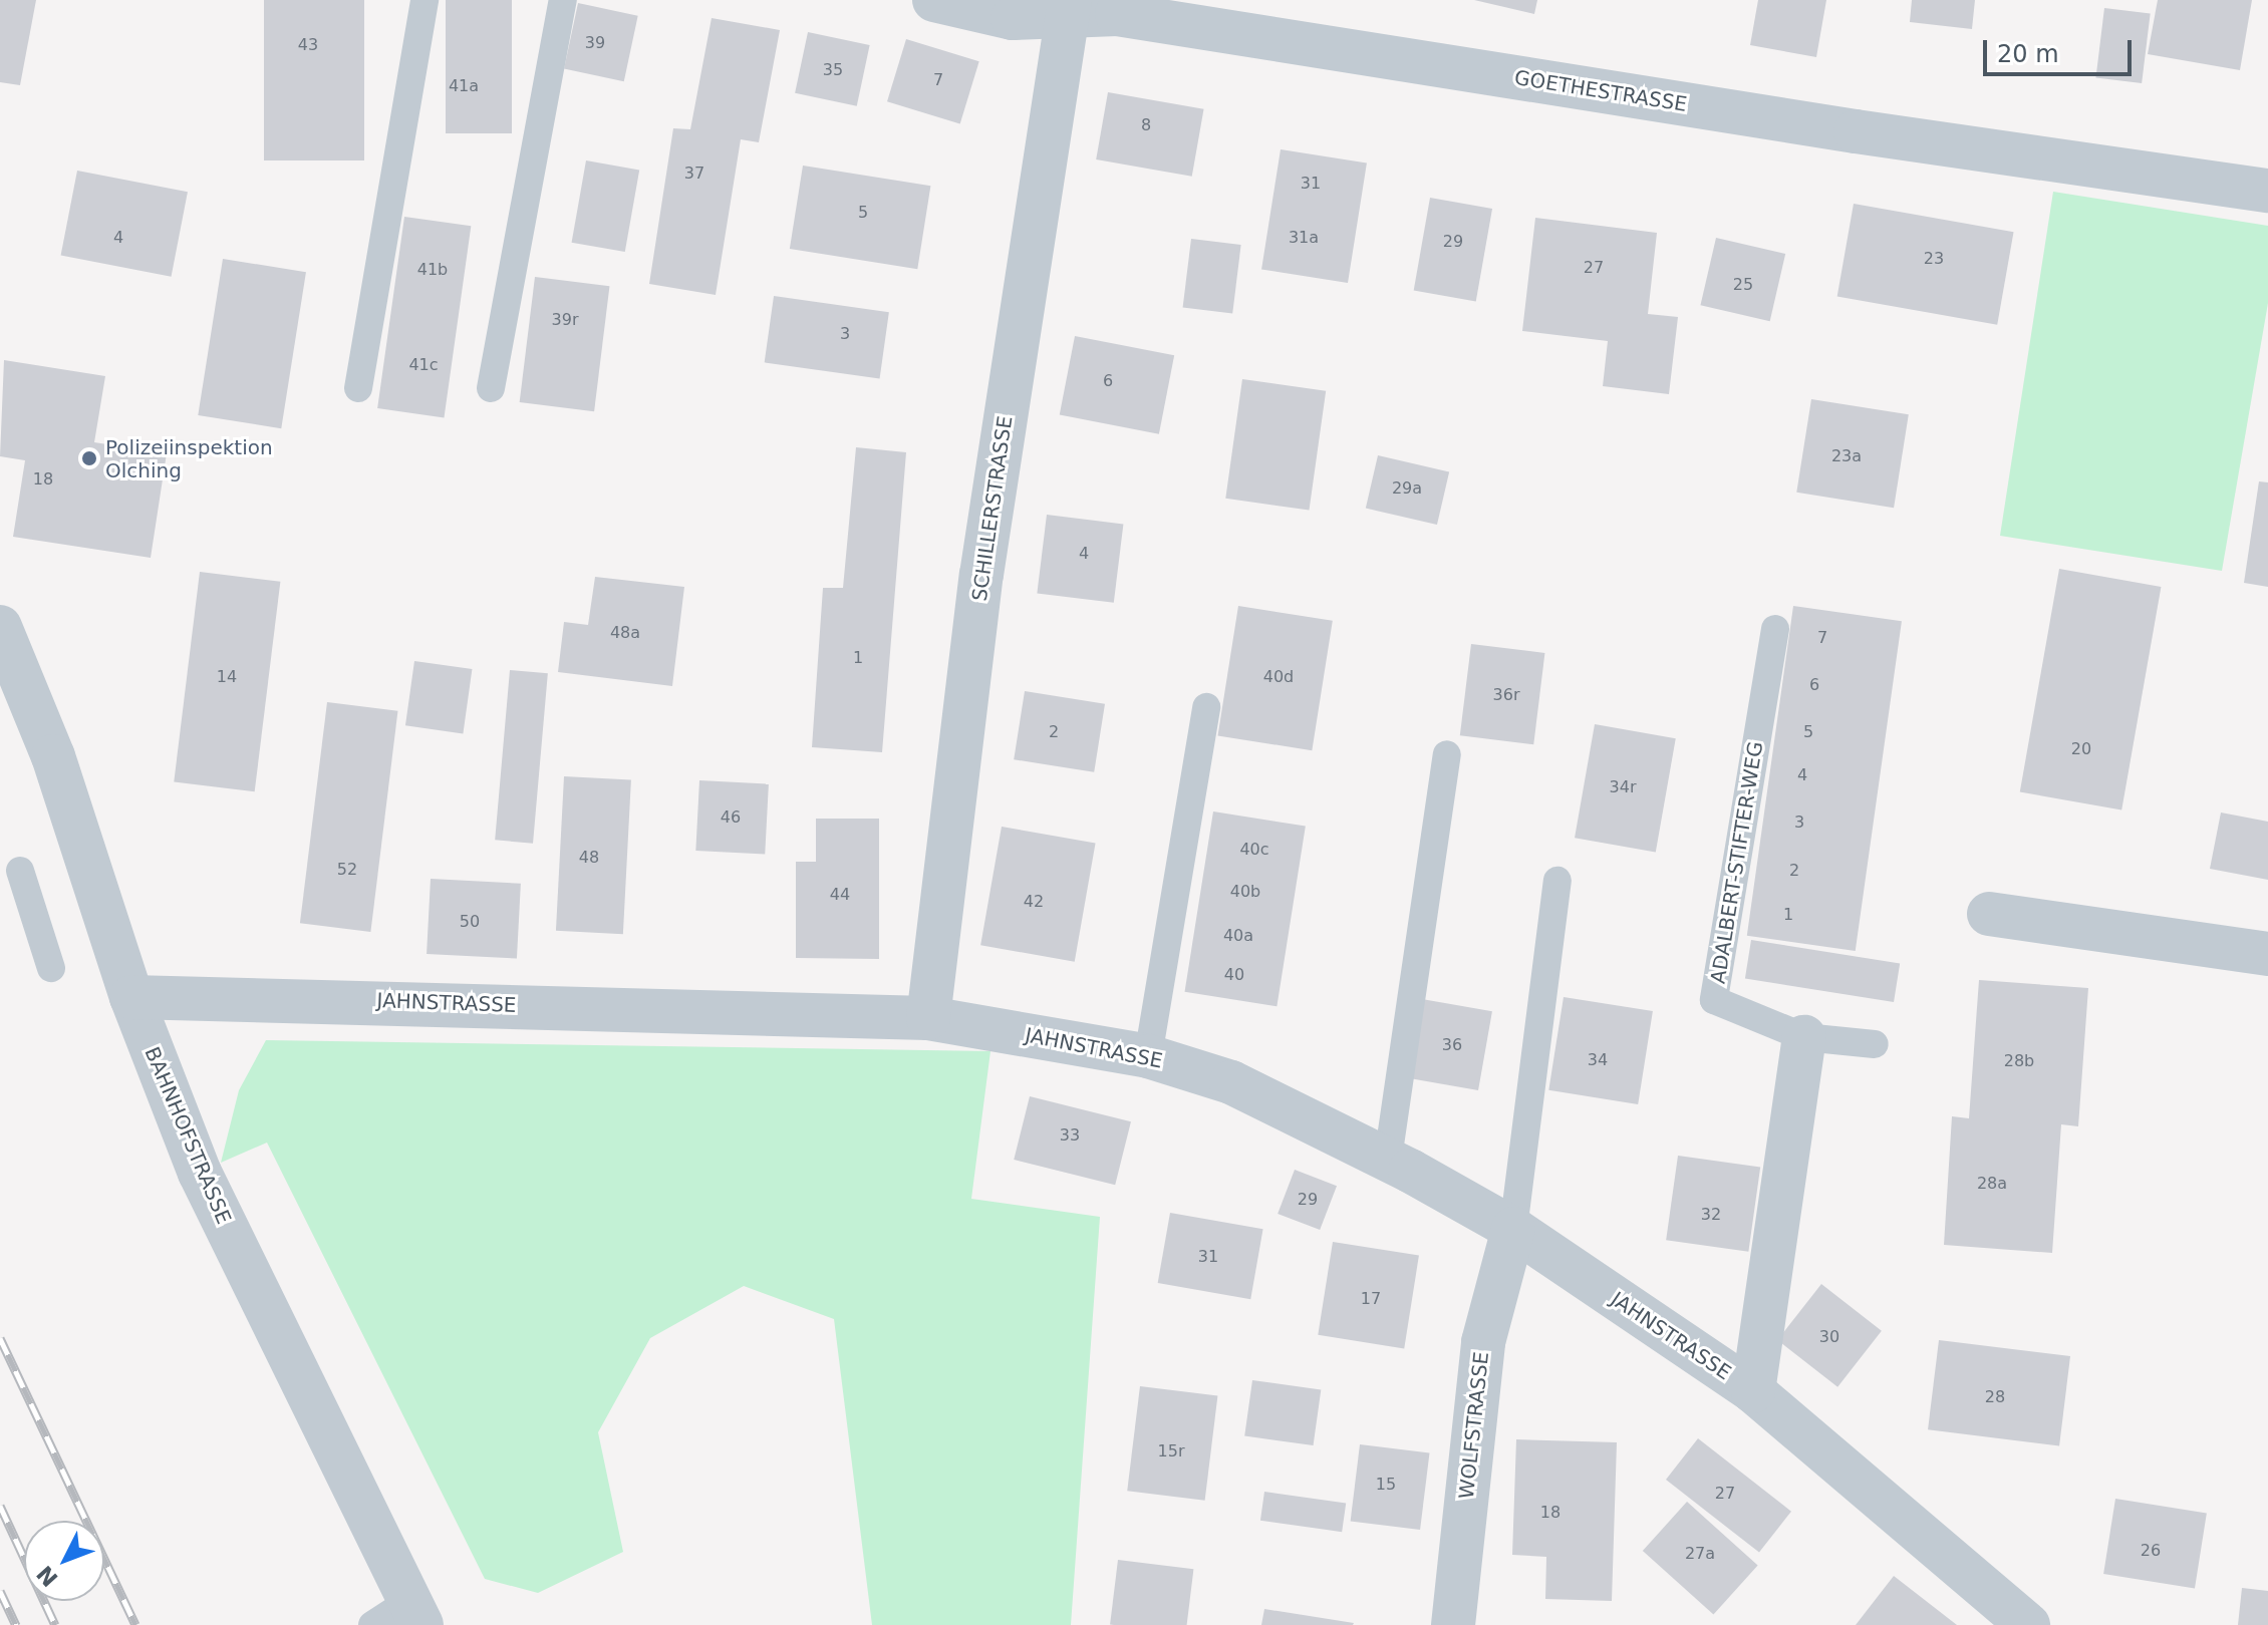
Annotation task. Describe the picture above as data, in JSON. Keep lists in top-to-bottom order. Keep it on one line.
{"streets":{"street":["GOETHESTRASSE","SCHILLERSTRASSE","JAHNSTRASSE","BAHNHOFSTRASSE","WOLFSTRASSE"],"lane":["ADALBERT-STIFTER-WEG"]},"crossings":[["GOETHESTRASSE","SCHILLERSTRASSE"],["SCHILLERSTRASSE","JAHNSTRASSE"],["JAHNSTRASSE","BAHNHOFSTRASSE"],["JAHNSTRASSE","WOLFSTRASSE"]],"places":["Polizeiinspektion Olching"],"house_numbers":["39","43","35","7","41a","8","37","31","5","4","31a","29","23","27","41b","25","39r","3","41c","6","23a","18","29a","4","48a","7","1","14","40d","6","36r","2","5","20","4","34r","46","3","40c","48","52","2","40b","44","42","1","50","40a","40","36","34","28b","33","28a","29","32","31","17","30","28","15r","15","27","18","26","27a"],"scale_bar":"20 m","north":"bottom left"}
